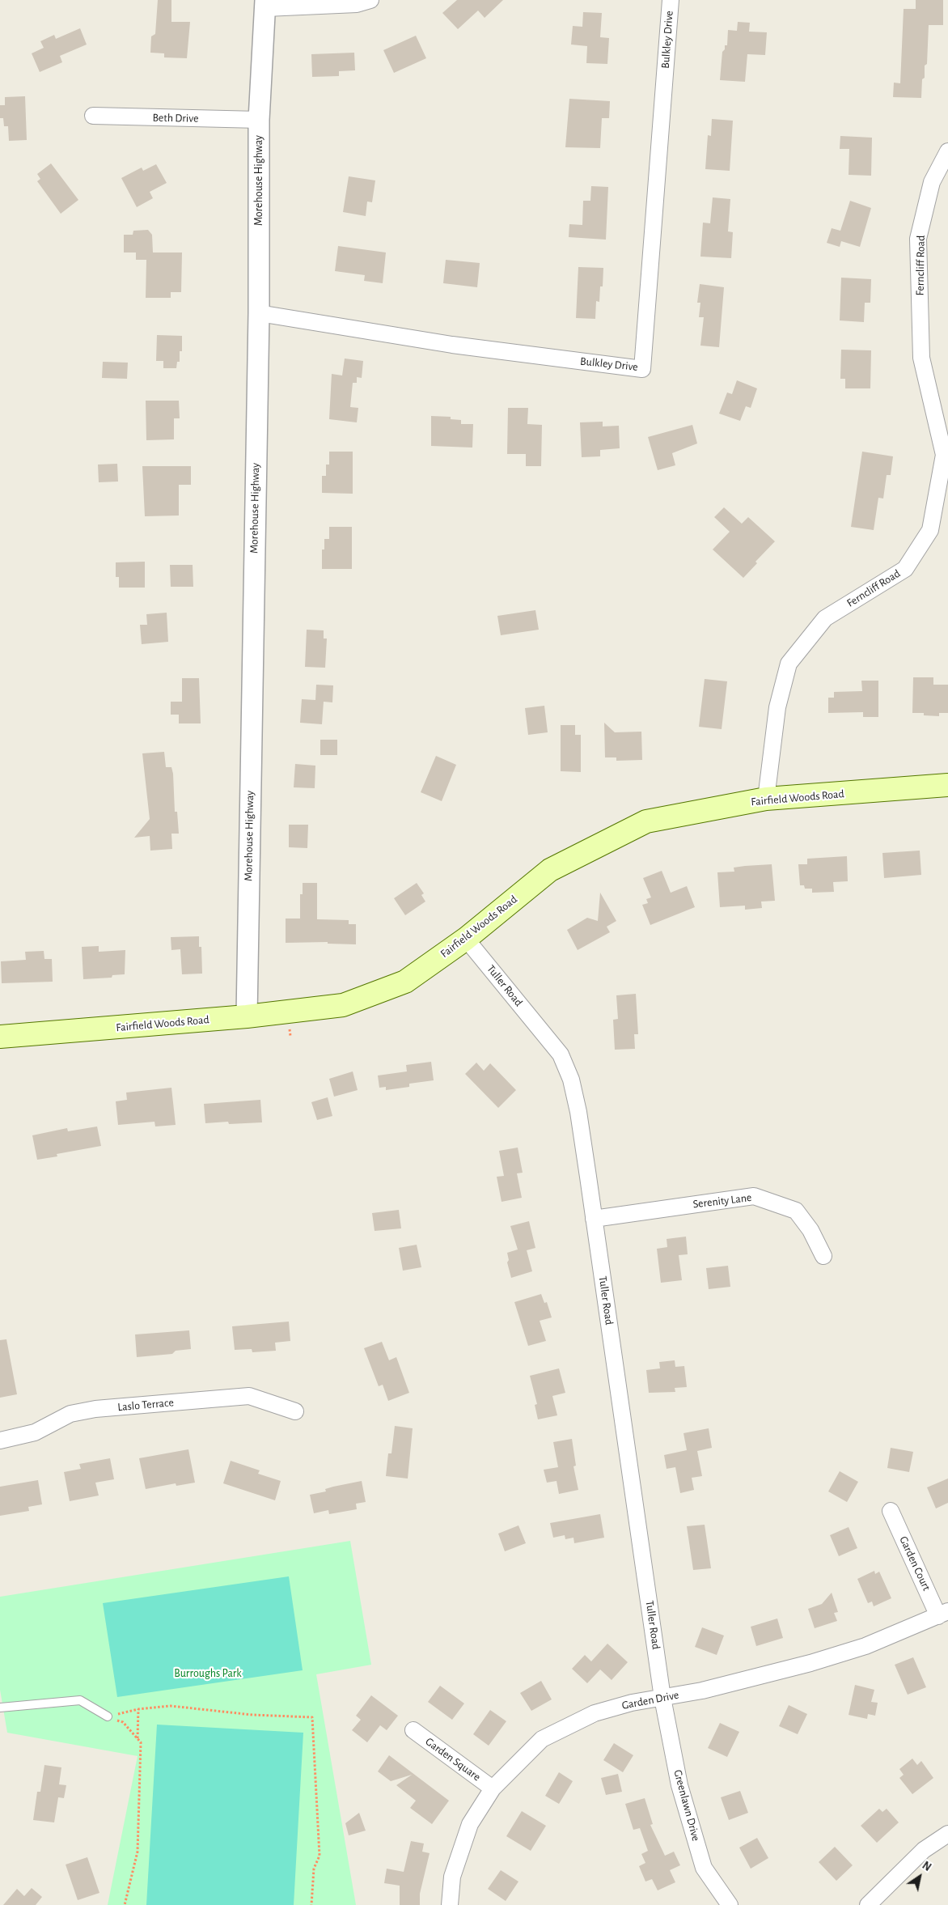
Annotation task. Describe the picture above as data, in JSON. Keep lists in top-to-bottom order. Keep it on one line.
{"streets":{"main road":["Fairfield Woods Road"],"street":["Bulkley Drive","Beth Drive","Morehouse Highway","Ferncliff Road","Tuller Road","Serenity Lane","Laslo Terrace","Garden Court","Garden Drive","Garden Square","Greenlawn Drive"]},"crossings":[["Bulkley Drive","Morehouse Highway"],["Beth Drive","Morehouse Highway"],["Morehouse Highway","Fairfield Woods Road"],["Ferncliff Road","Fairfield Woods Road"],["Fairfield Woods Road","Tuller Road"],["Tuller Road","Serenity Lane"],["Tuller Road","Garden Drive"],["Tuller Road","Greenlawn Drive"],["Garden Court","Garden Drive"],["Garden Drive","Garden Square"],["Garden Drive","Greenlawn Drive"]],"parks":["Burroughs Park"],"north":"top right"}
